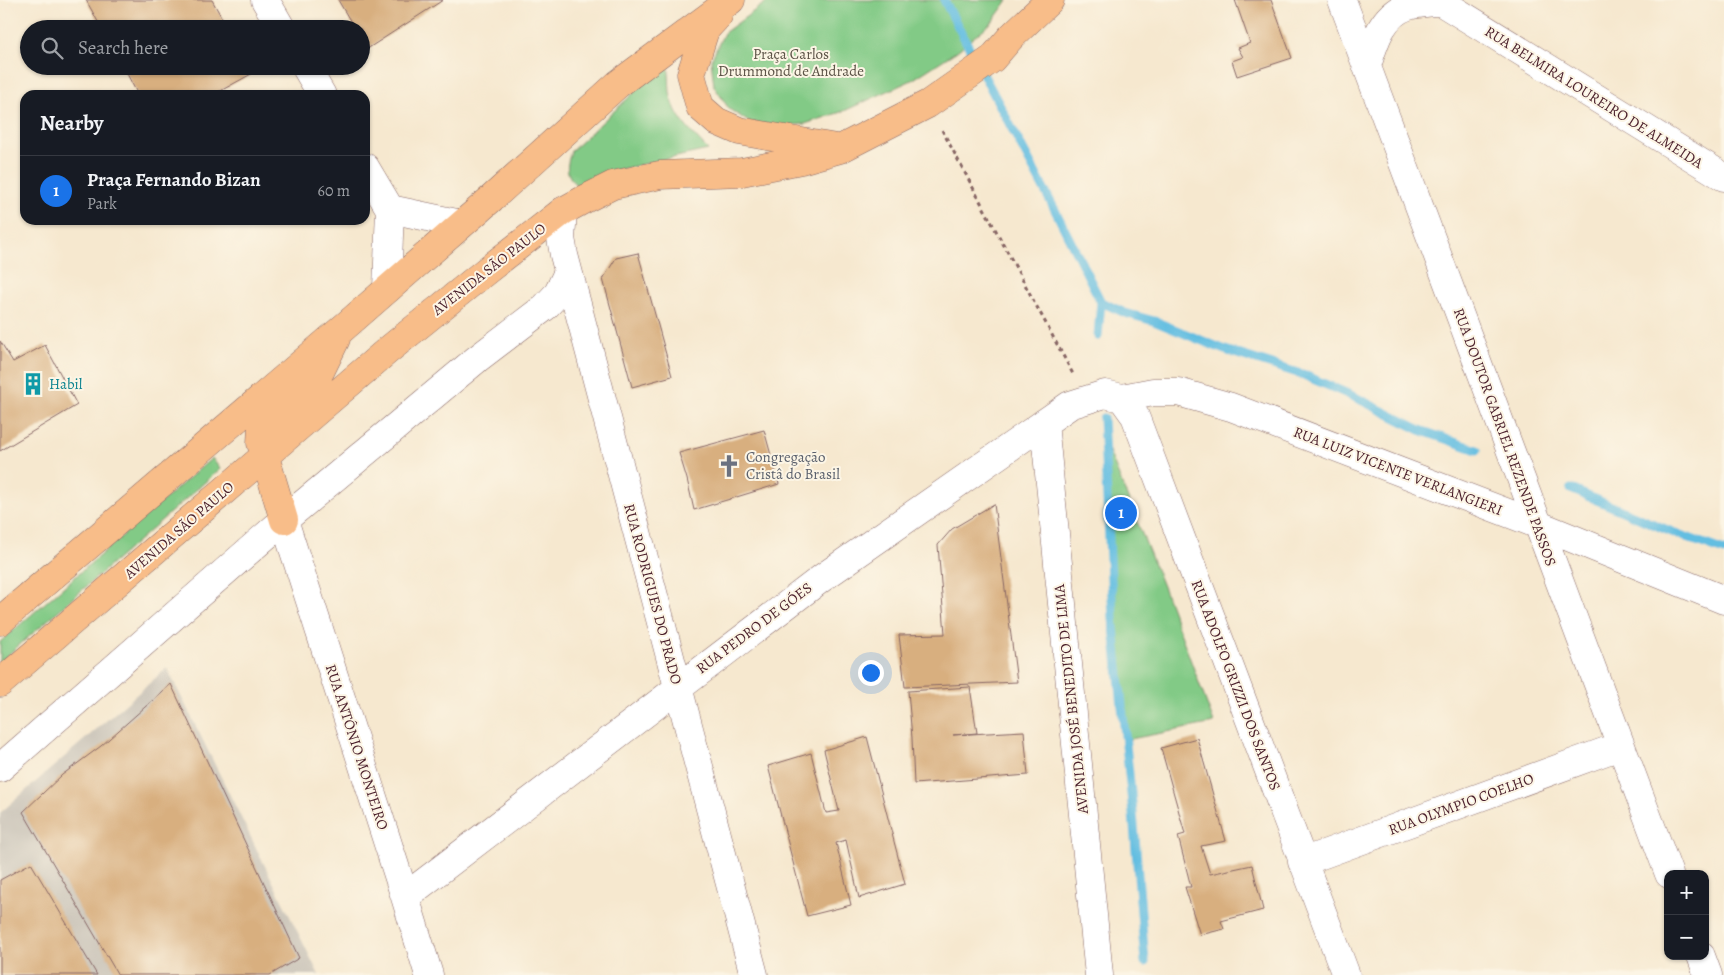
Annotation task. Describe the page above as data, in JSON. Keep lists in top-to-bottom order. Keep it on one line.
{"streets":{"main road":["AVENIDA SÃO PAULO"],"street":["RUA BELMIRA LOUREIRO DE ALMEIDA","RUA DOUTOR GABRIEL REZENDE PASSOS","RUA LUIZ VICENTE VERLANGIERI","RUA RODRIGUES DO PRADO","RUA PEDRO DE GÓES","RUA ADOLFO GRIZZI DOS SANTOS","AVENIDA JOSÉ BENEDITO DE LIMA","RUA ANTÔNIO MONTEIRO","RUA OLYMPIO COELHO"]},"crossings":[["AVENIDA SÃO PAULO","RUA RODRIGUES DO PRADO"],["RUA DOUTOR GABRIEL REZENDE PASSOS","RUA LUIZ VICENTE VERLANGIERI"],["RUA DOUTOR GABRIEL REZENDE PASSOS","RUA OLYMPIO COELHO"],["RUA LUIZ VICENTE VERLANGIERI","RUA PEDRO DE GÓES"],["RUA LUIZ VICENTE VERLANGIERI","RUA ADOLFO GRIZZI DOS SANTOS"],["RUA RODRIGUES DO PRADO","RUA PEDRO DE GÓES"],["RUA PEDRO DE GÓES","RUA ADOLFO GRIZZI DOS SANTOS"],["RUA PEDRO DE GÓES","AVENIDA JOSÉ BENEDITO DE LIMA"],["RUA PEDRO DE GÓES","RUA ANTÔNIO MONTEIRO"],["RUA ADOLFO GRIZZI DOS SANTOS","RUA OLYMPIO COELHO"]],"parks":["Praça Carlos Drummond de Andrade"],"places":{"building":["Habil"],"church":["Congregação Cristâ do Brasil"]},"page":{"search":"Search here","heading":"Nearby","list":[{"mark":"1","name":"Praça Fernando Bizan","note":"Park","value":"60 m"}],"pins":"1","map_buttons":["+","−"]}}
